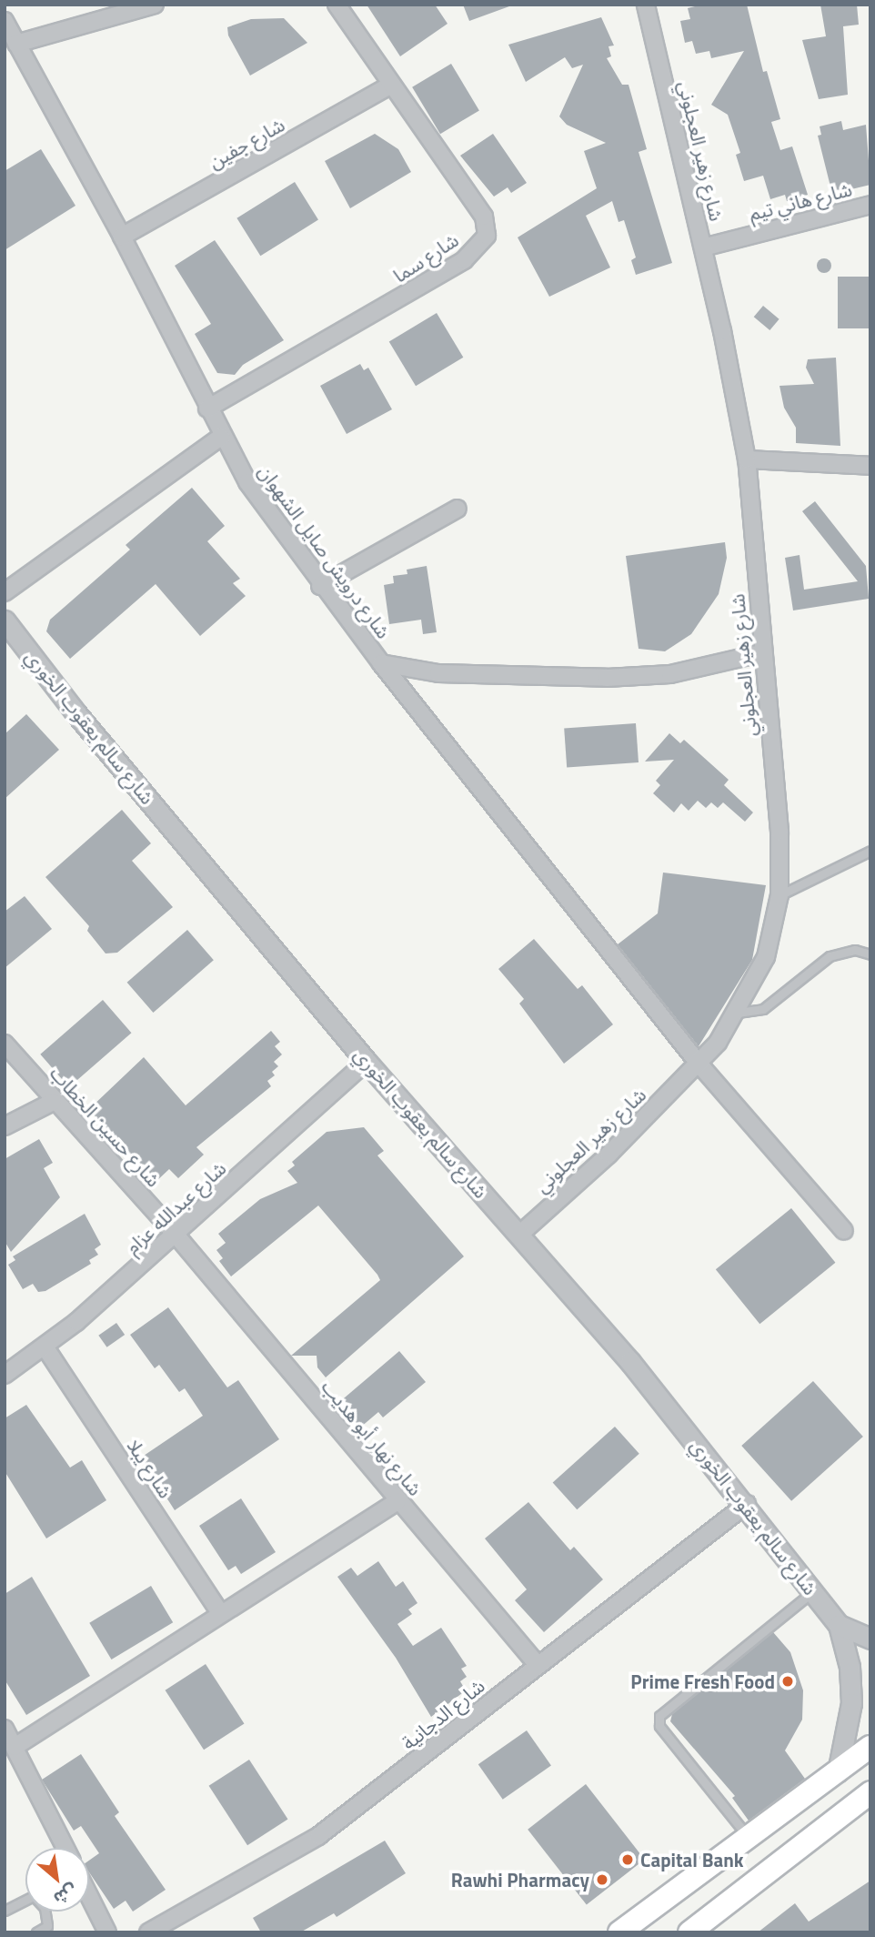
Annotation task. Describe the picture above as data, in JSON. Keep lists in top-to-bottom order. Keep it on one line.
{"streets":{"street":["شارع جفين","شارع زهير العجلوني","شارع هاني تيم","شارع سما","شارع درويش صايل الشهوان","شارع سالم يعقوب الخوري","شارع حسين الخطاب","شارع عبدالله عزام","شارع نهار أبو هديب","شارع يبلا","شارع الدجانية"]},"crossings":[["شارع جفين","شارع سما"],["شارع جفين","شارع درويش صايل الشهوان"],["شارع زهير العجلوني","شارع هاني تيم"],["شارع زهير العجلوني","شارع درويش صايل الشهوان"],["شارع زهير العجلوني","شارع سالم يعقوب الخوري"],["شارع سما","شارع درويش صايل الشهوان"],["شارع سالم يعقوب الخوري","شارع عبدالله عزام"],["شارع سالم يعقوب الخوري","شارع الدجانية"],["شارع حسين الخطاب","شارع عبدالله عزام"],["شارع حسين الخطاب","شارع نهار أبو هديب"],["شارع عبدالله عزام","شارع نهار أبو هديب"],["شارع عبدالله عزام","شارع يبلا"],["شارع نهار أبو هديب","شارع الدجانية"]],"places":["Prime Fresh Food","Capital Bank","Rawhi Pharmacy"],"north":"bottom right"}
